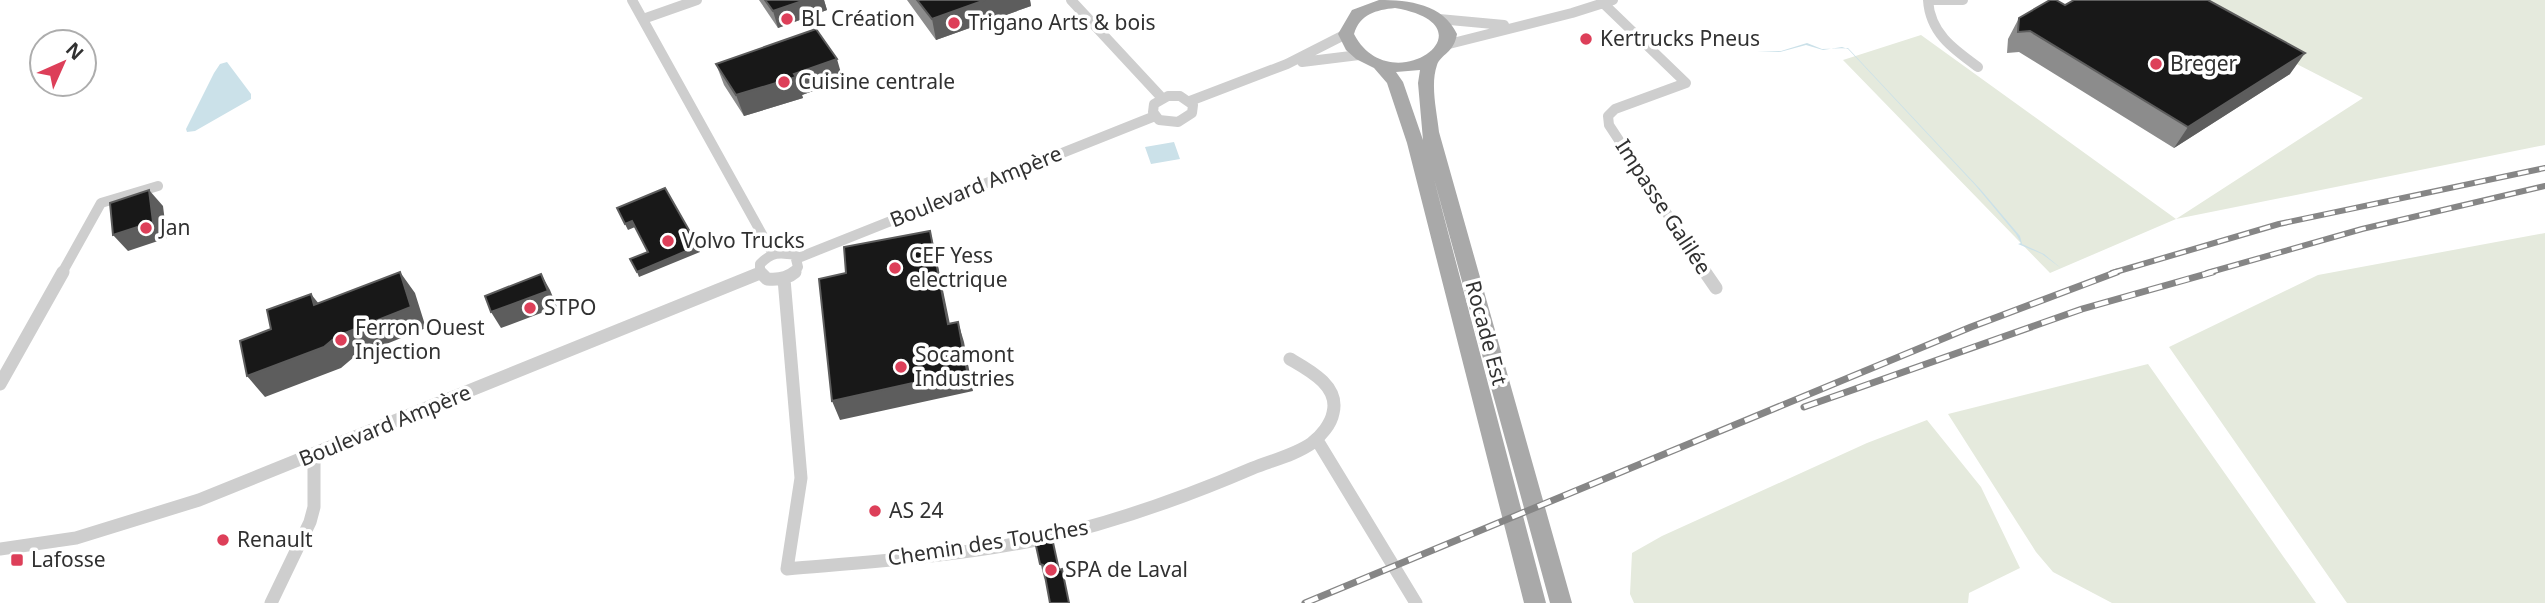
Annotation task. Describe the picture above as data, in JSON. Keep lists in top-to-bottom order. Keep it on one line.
{"streets":{"main road":["Rocade Est"],"street":["Boulevard Ampère","Impasse Galilée","Chemin des Touches"]},"crossings":[["Boulevard Ampère","Chemin des Touches"]],"places":{"other":["BL Création","Trigano Arts & bois","Kertrucks Pneus","Breger","Cuisine centrale","Jan","Volvo Trucks","CEF Yess electrique","STPO","Ferron Ouest Injection","Socamont Industries","AS 24","Renault","SPA de Laval"],"transit":["Lafosse"]},"north":"top right"}
